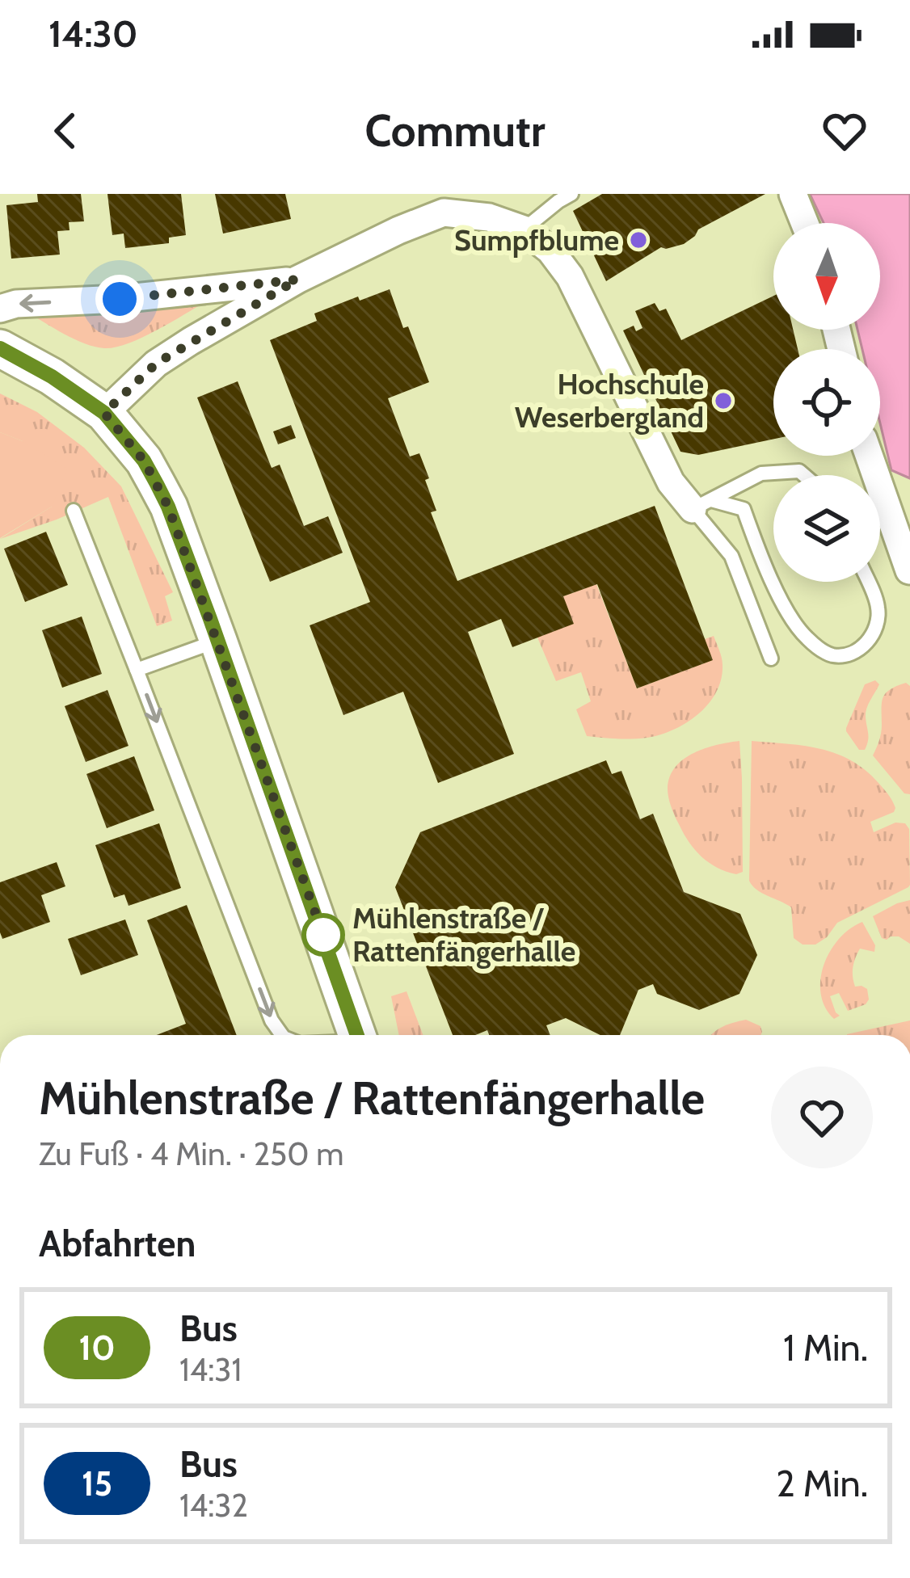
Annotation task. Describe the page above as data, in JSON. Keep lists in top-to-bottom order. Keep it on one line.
{"places":["Sumpfblume","Hochschule Weserbergland","Mühlenstraße / Rattenfängerhalle"],"lines":["bus line 10"],"north":"bottom","page":{"status":"14:30","header":"Commutr","heading":[["Mühlenstraße / Rattenfängerhalle","Zu Fuß · 4 Min. · 250 m"],"Abfahrten"],"list":[{"mark":"10","name":"Bus","note":"14:31","value":"1 Min."},{"mark":"15","name":"Bus","note":"14:32","value":"2 Min."}]}}
